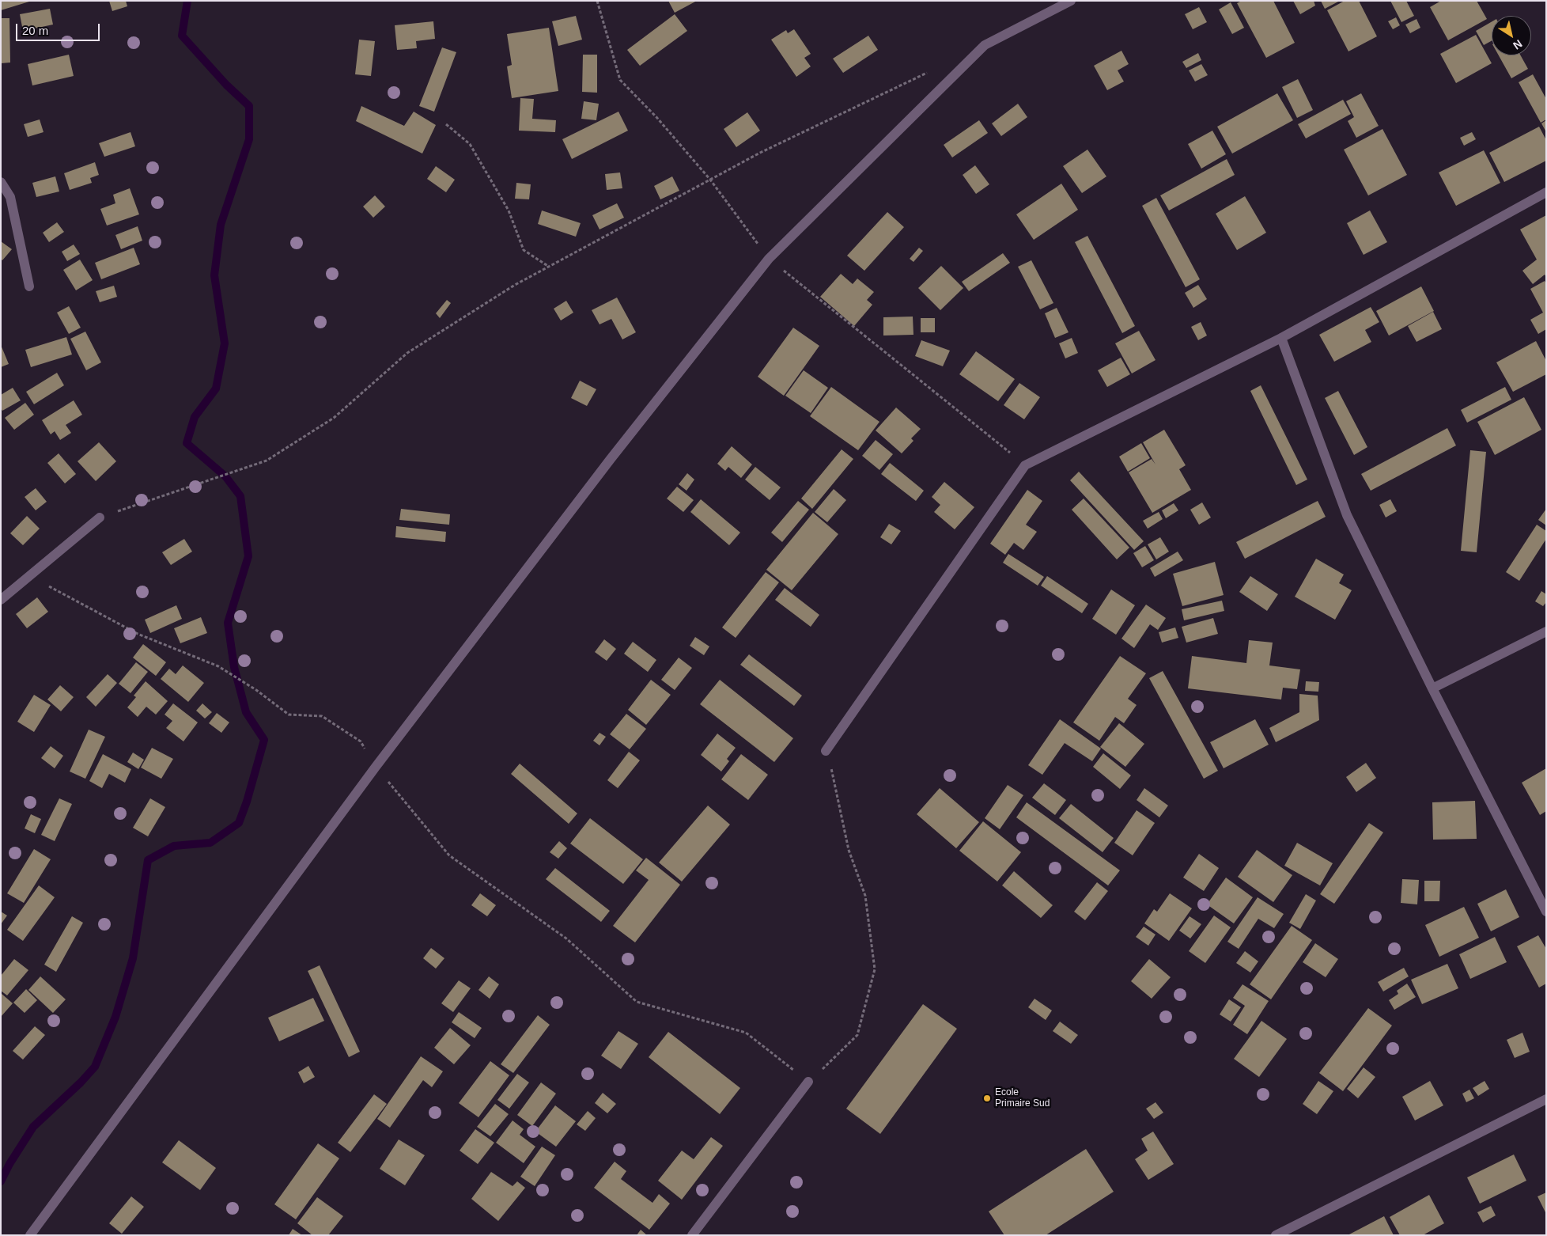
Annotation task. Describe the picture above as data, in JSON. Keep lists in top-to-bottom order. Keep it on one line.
{"places":["Ecole Primaire Sud"],"scale_bar":"20 m","north":"bottom right"}
